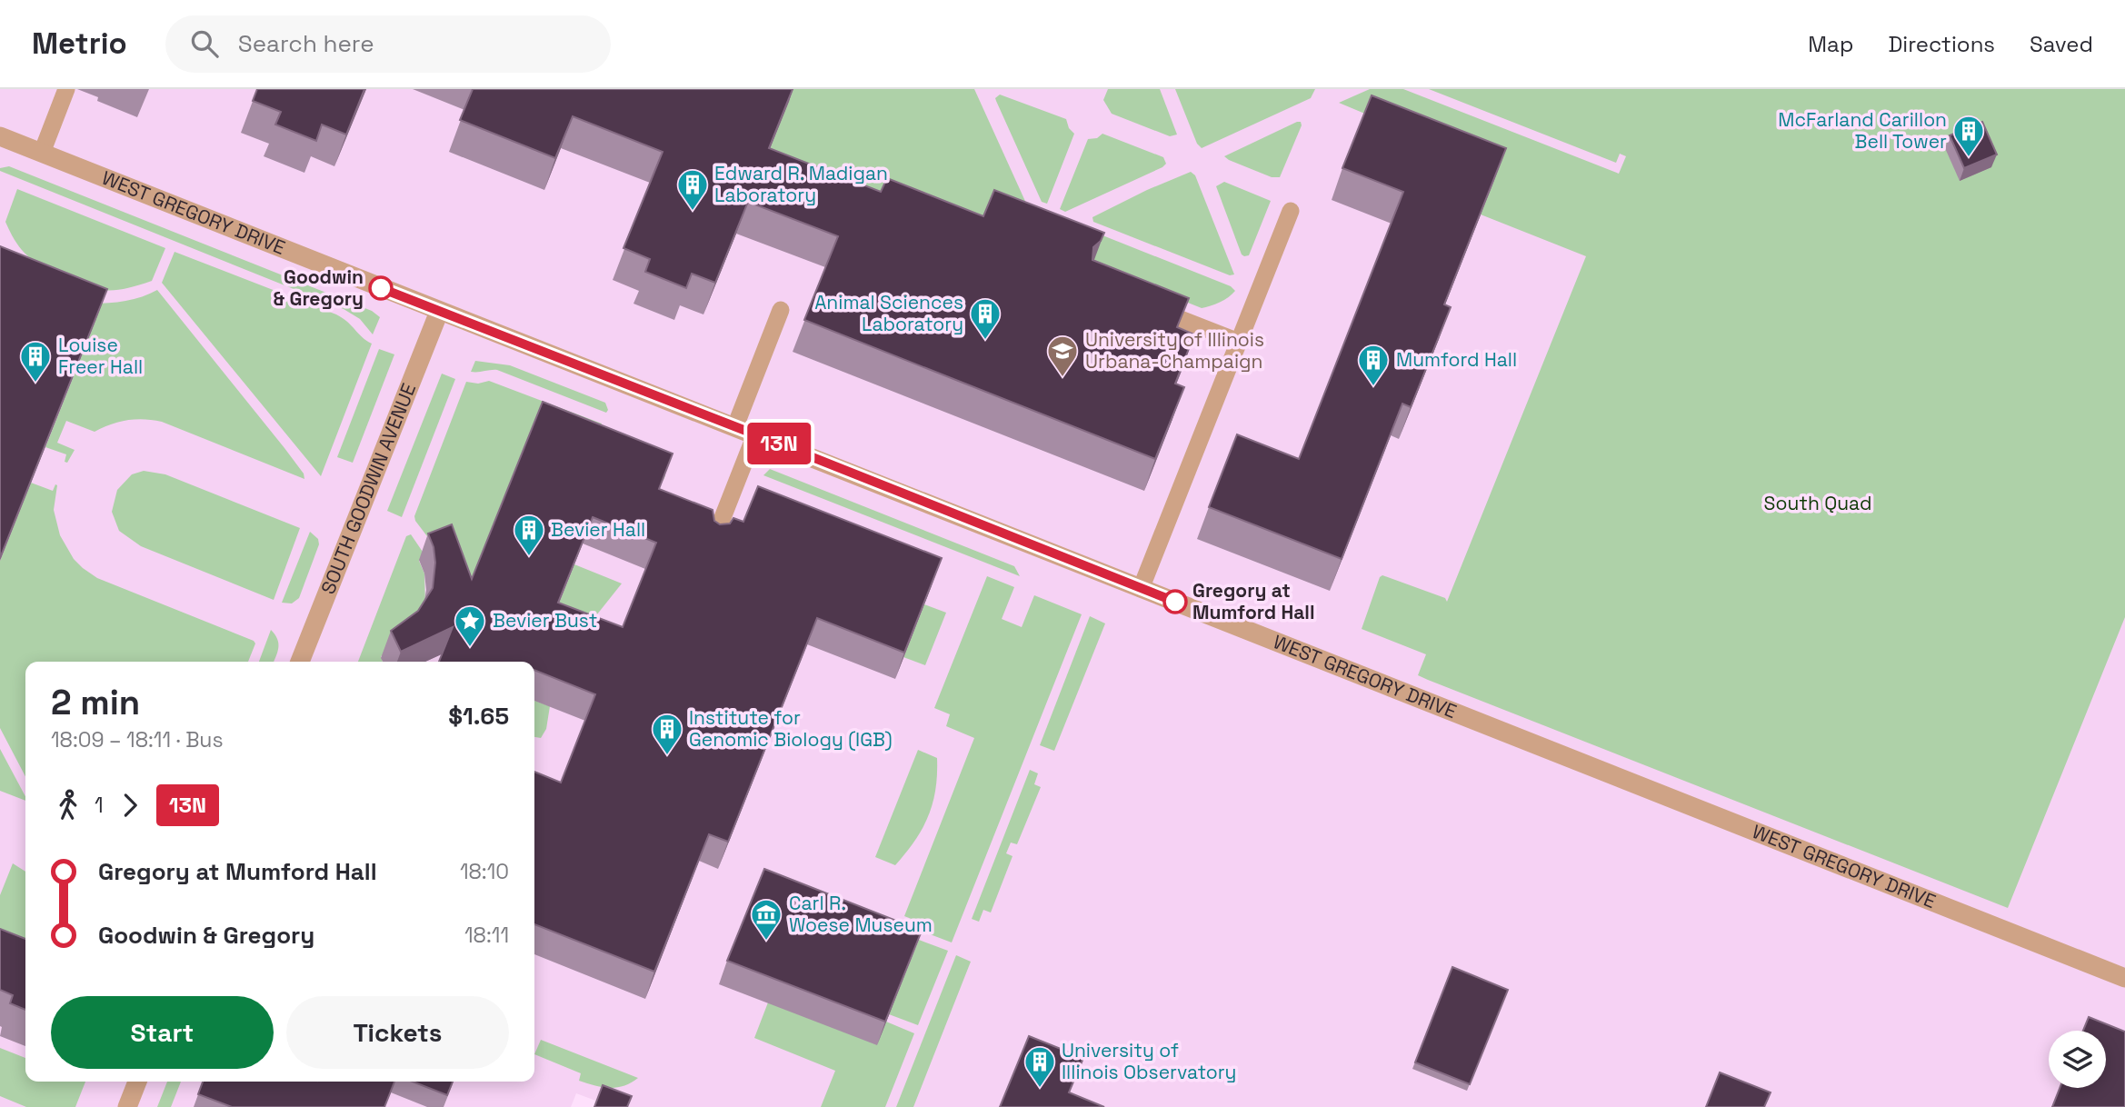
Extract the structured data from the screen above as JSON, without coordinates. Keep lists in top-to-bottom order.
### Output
{
  "streets": {
    "street": ["WEST GREGORY DRIVE", "SOUTH GOODWIN AVENUE"]
  },
  "crossings": [
    ["WEST GREGORY DRIVE", "SOUTH GOODWIN AVENUE"]
  ],
  "parks": ["South Quad"],
  "places": {
    "building": [
      "McFarland Carillon Bell Tower",
      "Edward R. Madigan Laboratory",
      "Animal Sciences Laboratory",
      "Louise Freer Hall",
      "Mumford Hall",
      "Bevier Hall",
      "Institute for Genomic Biology (IGB)",
      "University of Illinois Observatory"
    ],
    "other": ["Goodwin & Gregory", "Gregory at Mumford Hall"],
    "school or university": ["University of Illinois Urbana-Champaign"],
    "place": ["Bevier Bust"],
    "museum": ["Carl R. Woese Museum"]
  },
  "lines": ["bus line 13N"],
  "page": {
    "header": "Metrio",
    "search": "Search here",
    "nav": ["Map", "Directions", "Saved"],
    "on_map": "13N",
    "heading": ["2 min", "18:09 – 18:11 · Bus", "$1.65"],
    "legs": ["1", "13N"],
    "list": [
      {
        "name": "Gregory at Mumford Hall",
        "value": "18:10"
      },
      {
        "name": "Goodwin & Gregory",
        "value": "18:11"
      }
    ],
    "buttons": ["Start", "Tickets"]
  }
}
